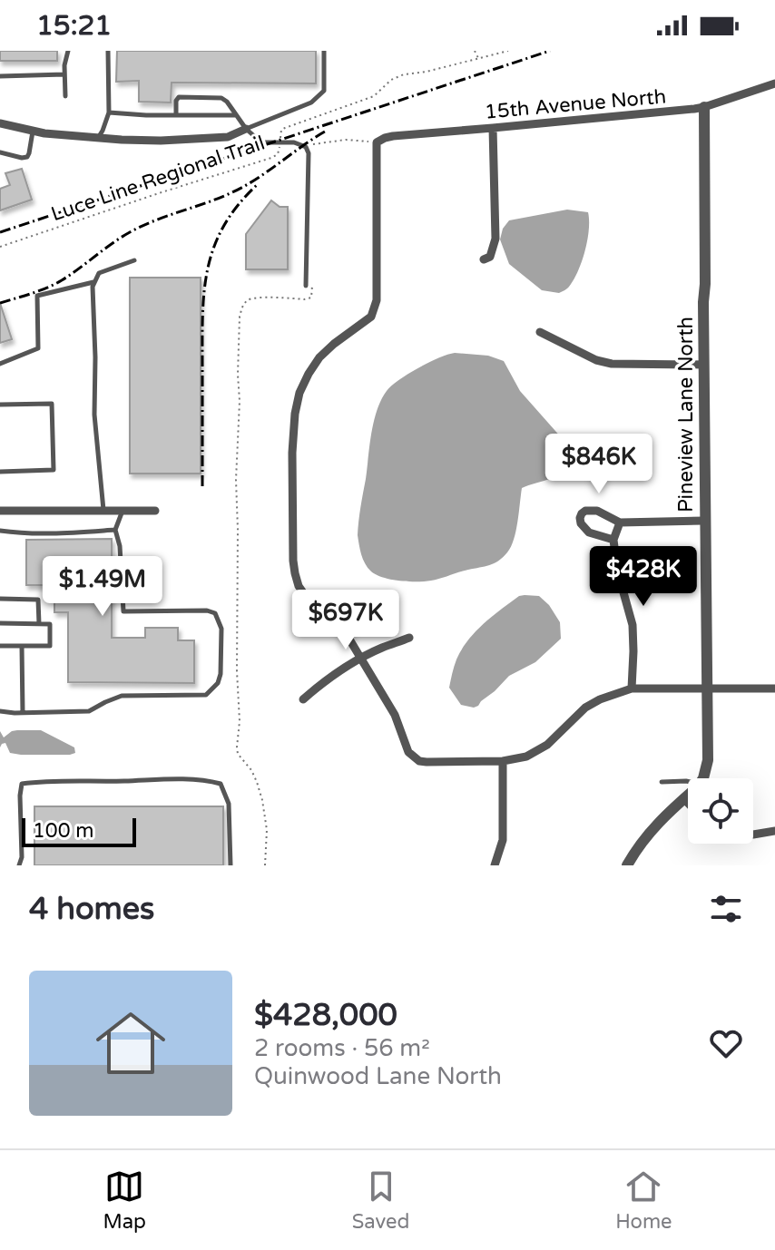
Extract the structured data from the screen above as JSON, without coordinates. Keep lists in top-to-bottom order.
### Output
{
  "streets": {
    "street": ["15th Avenue North", "Pineview Lane North"],
    "path": ["Luce Line Regional Trail"]
  },
  "crossings": [
    ["15th Avenue North", "Pineview Lane North"]
  ],
  "scale_bar": "100 m",
  "page": {
    "status": "15:21",
    "price": [
      "$846K",
      "$428K",
      "$1.49M",
      "$697K"
    ],
    "scale": "100 m",
    "heading": "4 homes",
    "list": [
      {
        "name": "$428,000",
        "note": "2 rooms · 56 m² · Quinwood Lane North"
      }
    ],
    "tabs": ["Map", "Saved", "Home"]
  }
}
